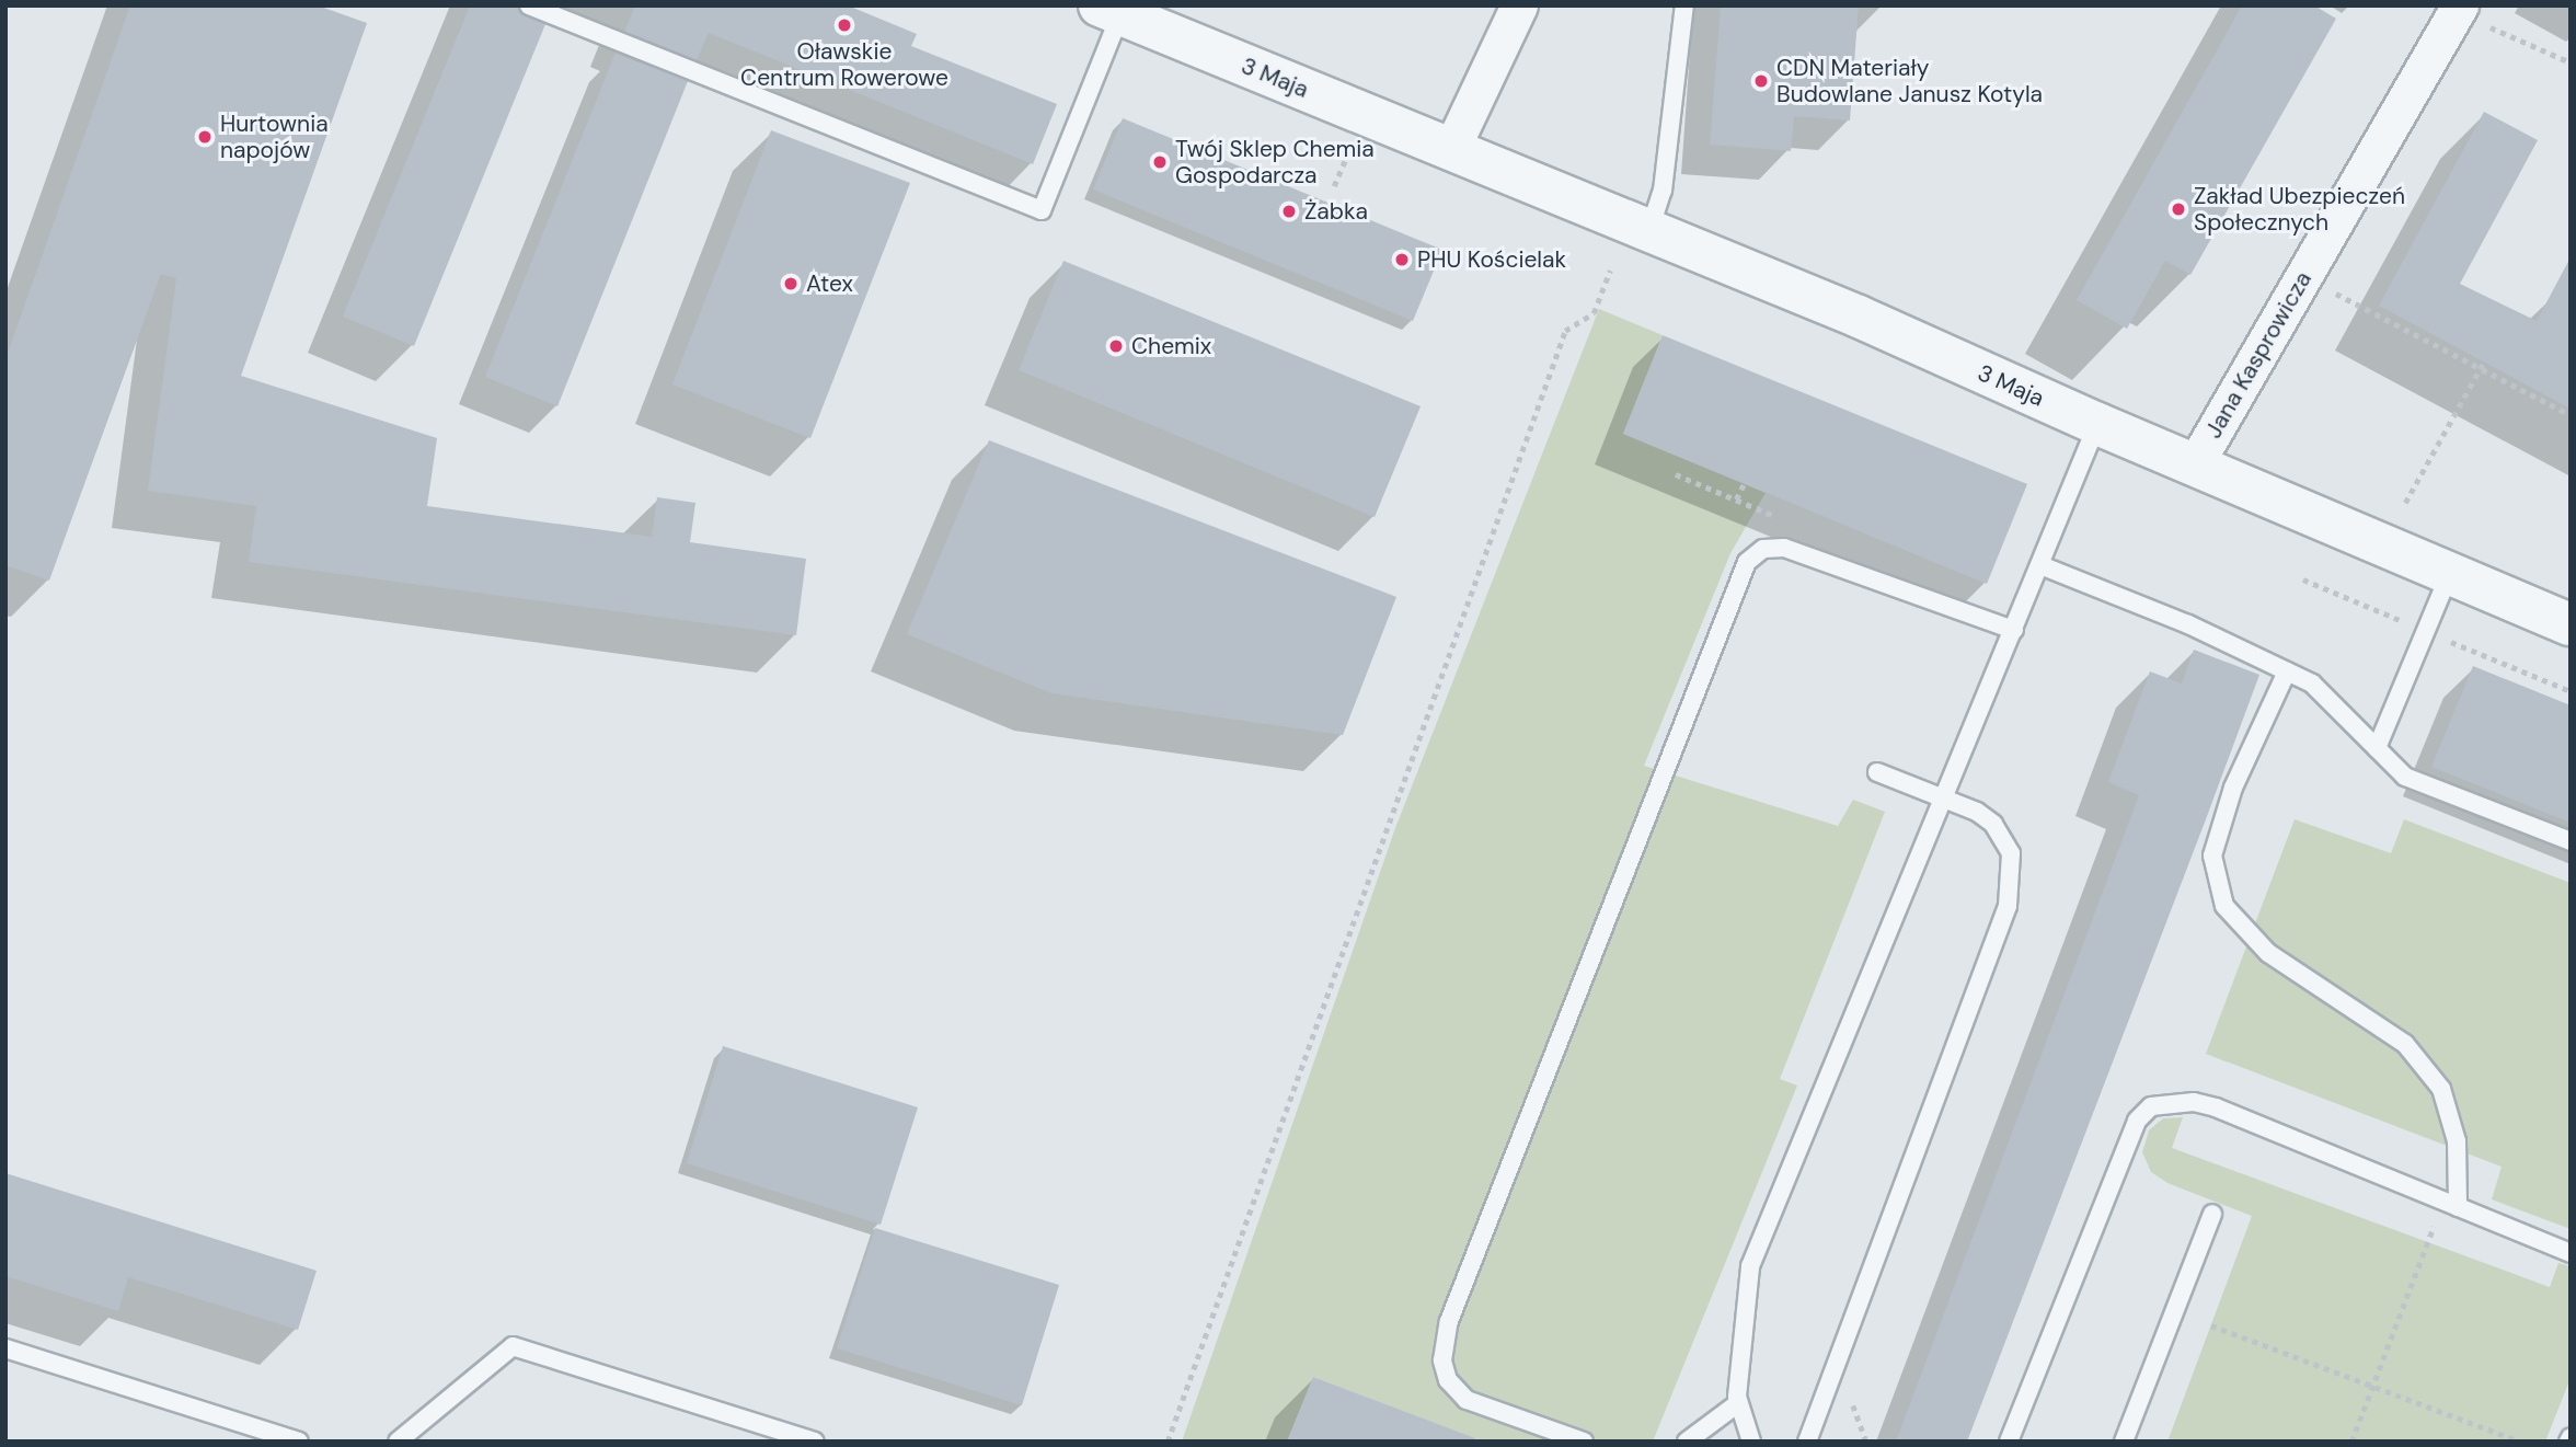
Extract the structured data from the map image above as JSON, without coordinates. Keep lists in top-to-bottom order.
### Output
{
  "streets": {
    "street": ["3 Maja", "Jana Kasprowicza"]
  },
  "crossings": [
    ["3 Maja", "Jana Kasprowicza"]
  ],
  "places": [
    "Oławskie Centrum Rowerowe",
    "CDN Materiały Budowlane Janusz Kotyla",
    "Hurtownia napojów",
    "Twój Sklep Chemia Gospodarcza",
    "Zakład Ubezpieczeń Społecznych",
    "Żabka",
    "PHU Kościelak",
    "Atex",
    "Chemix"
  ]
}
